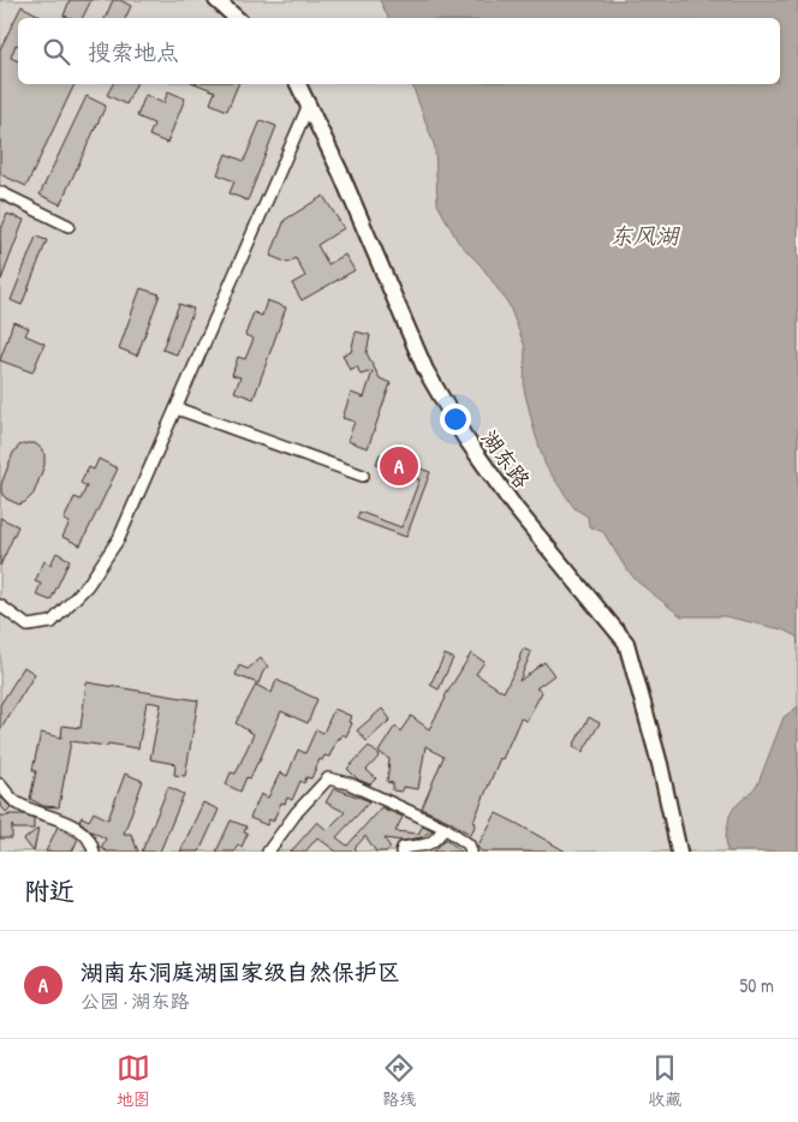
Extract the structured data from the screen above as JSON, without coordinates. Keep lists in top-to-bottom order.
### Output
{
  "streets": {
    "street": ["湖东路"]
  },
  "water": ["东风湖"],
  "page": {
    "search": "搜索地点",
    "pins": "A",
    "heading": "附近",
    "list": [
      {
        "mark": "A",
        "name": "湖南东洞庭湖国家级自然保护区",
        "note": "公园 · 湖东路",
        "value": "50 m"
      }
    ],
    "nav": ["地图", "路线", "收藏"]
  }
}
